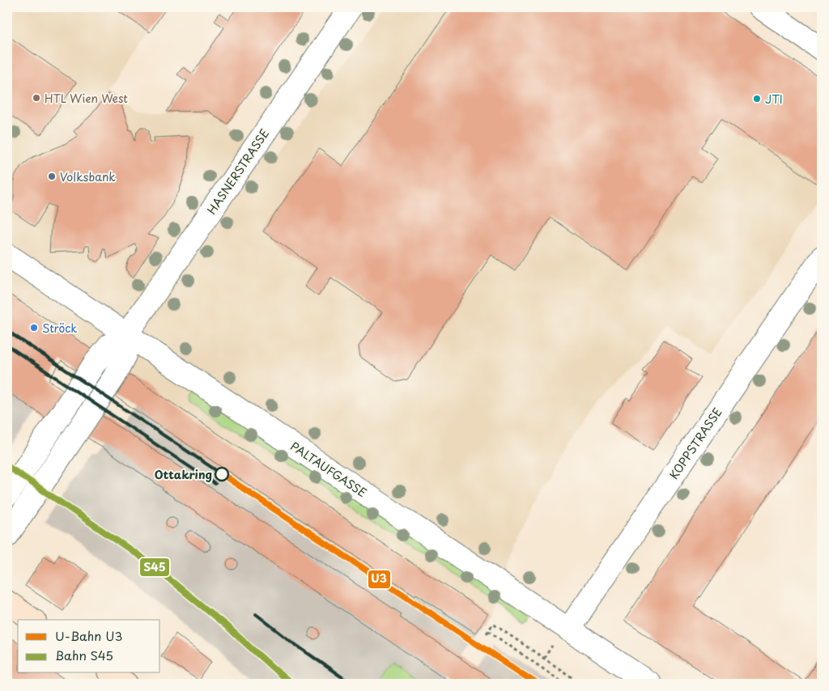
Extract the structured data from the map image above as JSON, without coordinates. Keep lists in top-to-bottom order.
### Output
{
  "streets": {
    "street": ["HASNERSTRASSE", "KOPPSTRASSE", "PALTAUFGASSE"]
  },
  "crossings": [
    ["HASNERSTRASSE", "PALTAUFGASSE"],
    ["KOPPSTRASSE", "PALTAUFGASSE"]
  ],
  "places": [
    "HTL Wien West",
    "JTI",
    "Volksbank",
    "Ströck",
    "Ottakring"
  ],
  "lines": ["rail line S45", "metro line U3"],
  "legend": ["U-Bahn U3", "Bahn S45"]
}
